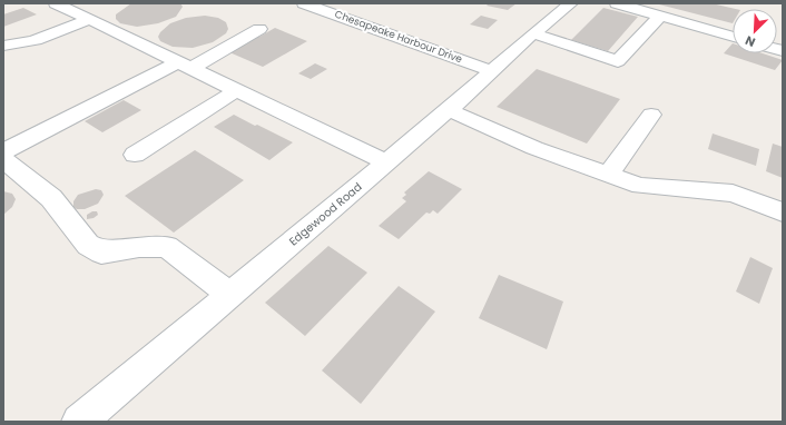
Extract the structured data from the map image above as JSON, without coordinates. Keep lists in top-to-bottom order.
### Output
{
  "streets": {
    "street": ["Chesapeake Harbour Drive", "Edgewood Road"]
  },
  "crossings": [
    ["Chesapeake Harbour Drive", "Edgewood Road"]
  ],
  "north": "bottom left"
}
